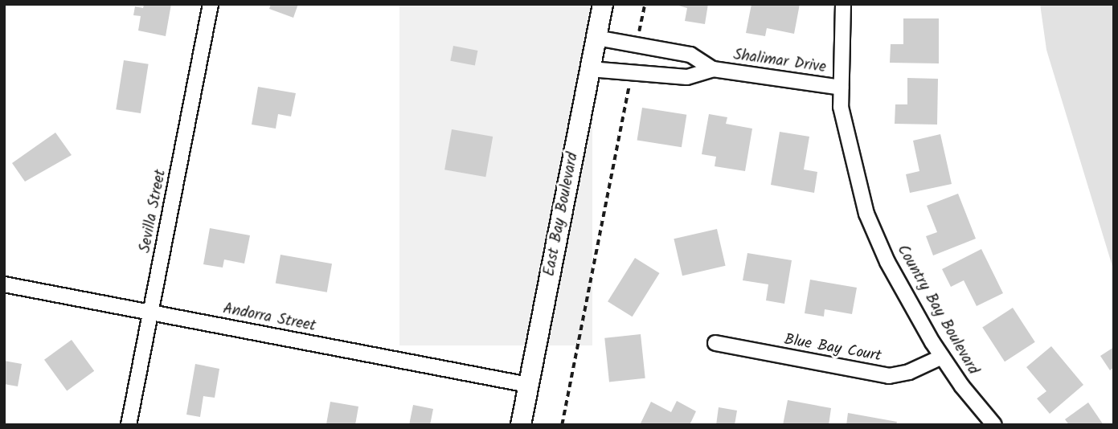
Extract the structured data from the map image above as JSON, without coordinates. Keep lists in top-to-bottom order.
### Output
{
  "streets": {
    "main road": ["East Bay Boulevard"],
    "street": [
      "Shalimar Drive",
      "Sevilla Street",
      "Country Bay Boulevard",
      "Andorra Street",
      "Blue Bay Court"
    ]
  },
  "crossings": [
    ["Shalimar Drive", "East Bay Boulevard"],
    ["Shalimar Drive", "Country Bay Boulevard"],
    ["Sevilla Street", "Andorra Street"],
    ["East Bay Boulevard", "Andorra Street"],
    ["Country Bay Boulevard", "Blue Bay Court"]
  ]
}
